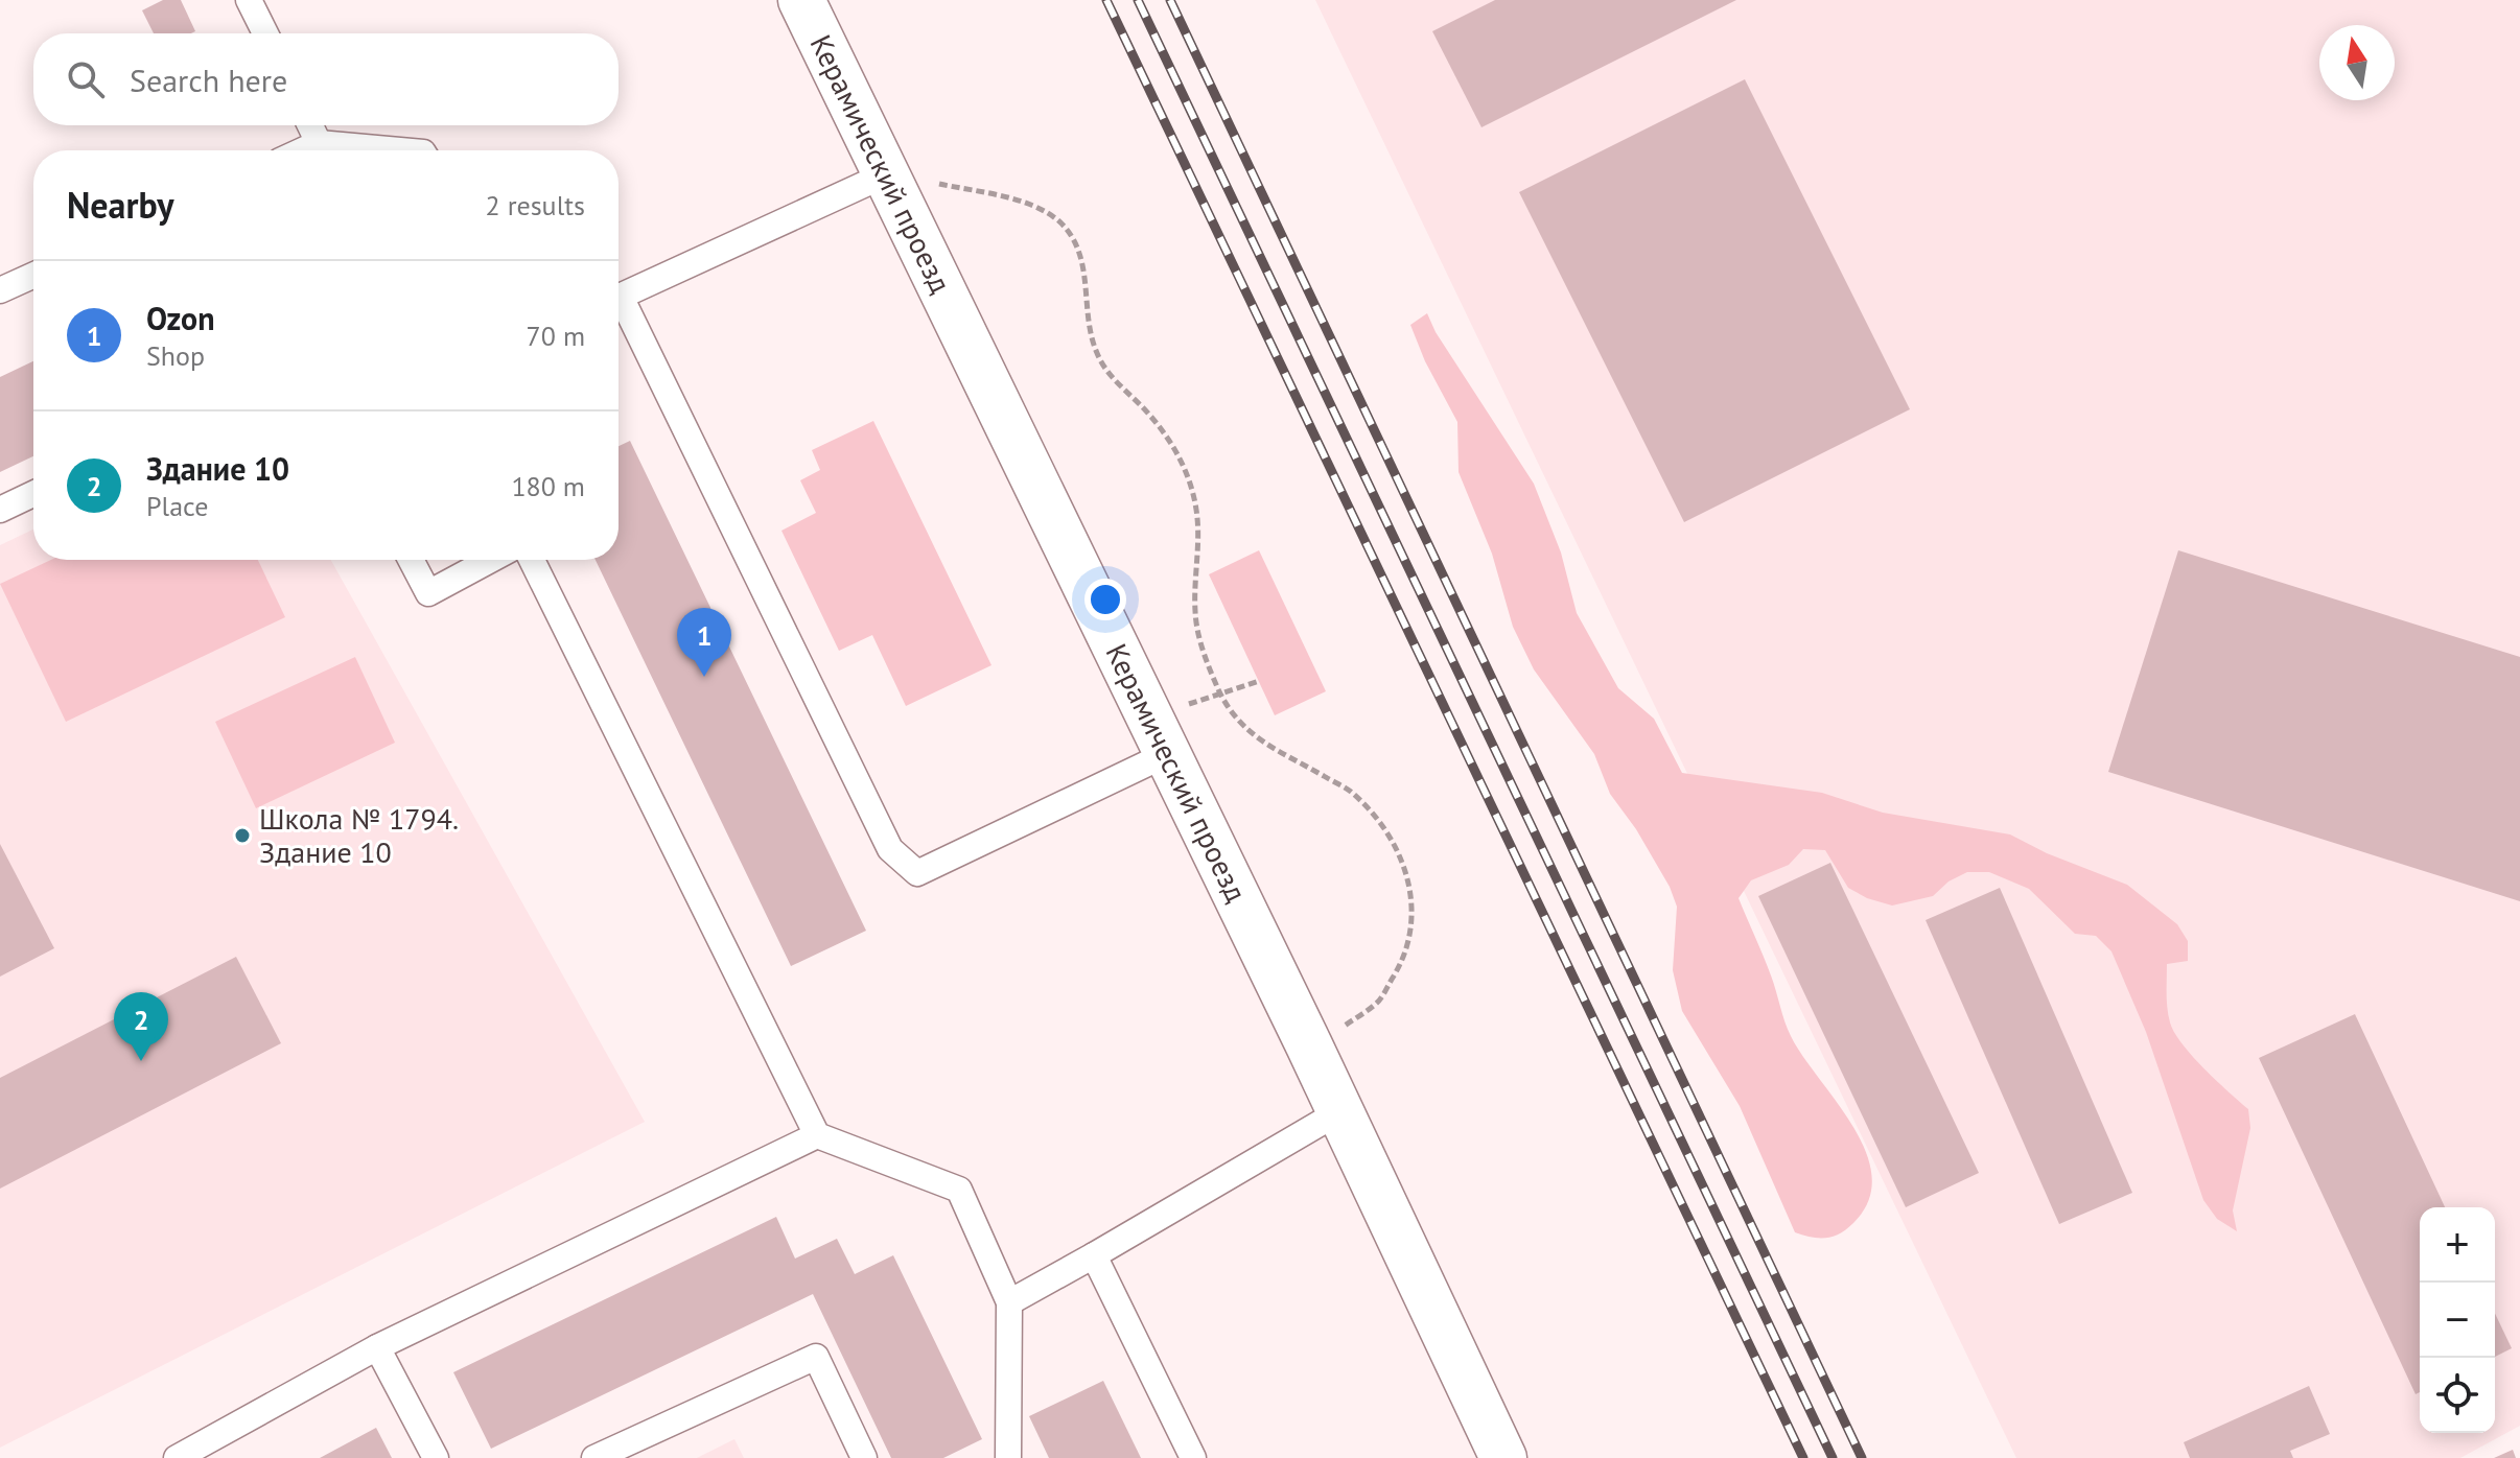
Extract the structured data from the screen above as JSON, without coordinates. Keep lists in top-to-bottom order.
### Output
{
  "streets": {
    "street": ["Керамический проезд"]
  },
  "places": ["Школа № 1794. Здание 10"],
  "north": "top",
  "page": {
    "search": "Search here",
    "heading": ["Nearby", "2 results"],
    "list": [
      {
        "mark": "1",
        "name": "Ozon",
        "note": "Shop",
        "value": "70 m"
      },
      {
        "mark": "2",
        "name": "Здание 10",
        "note": "Place",
        "value": "180 m"
      }
    ],
    "pins": ["1", "2"],
    "map_buttons": ["+", "−"]
  }
}
